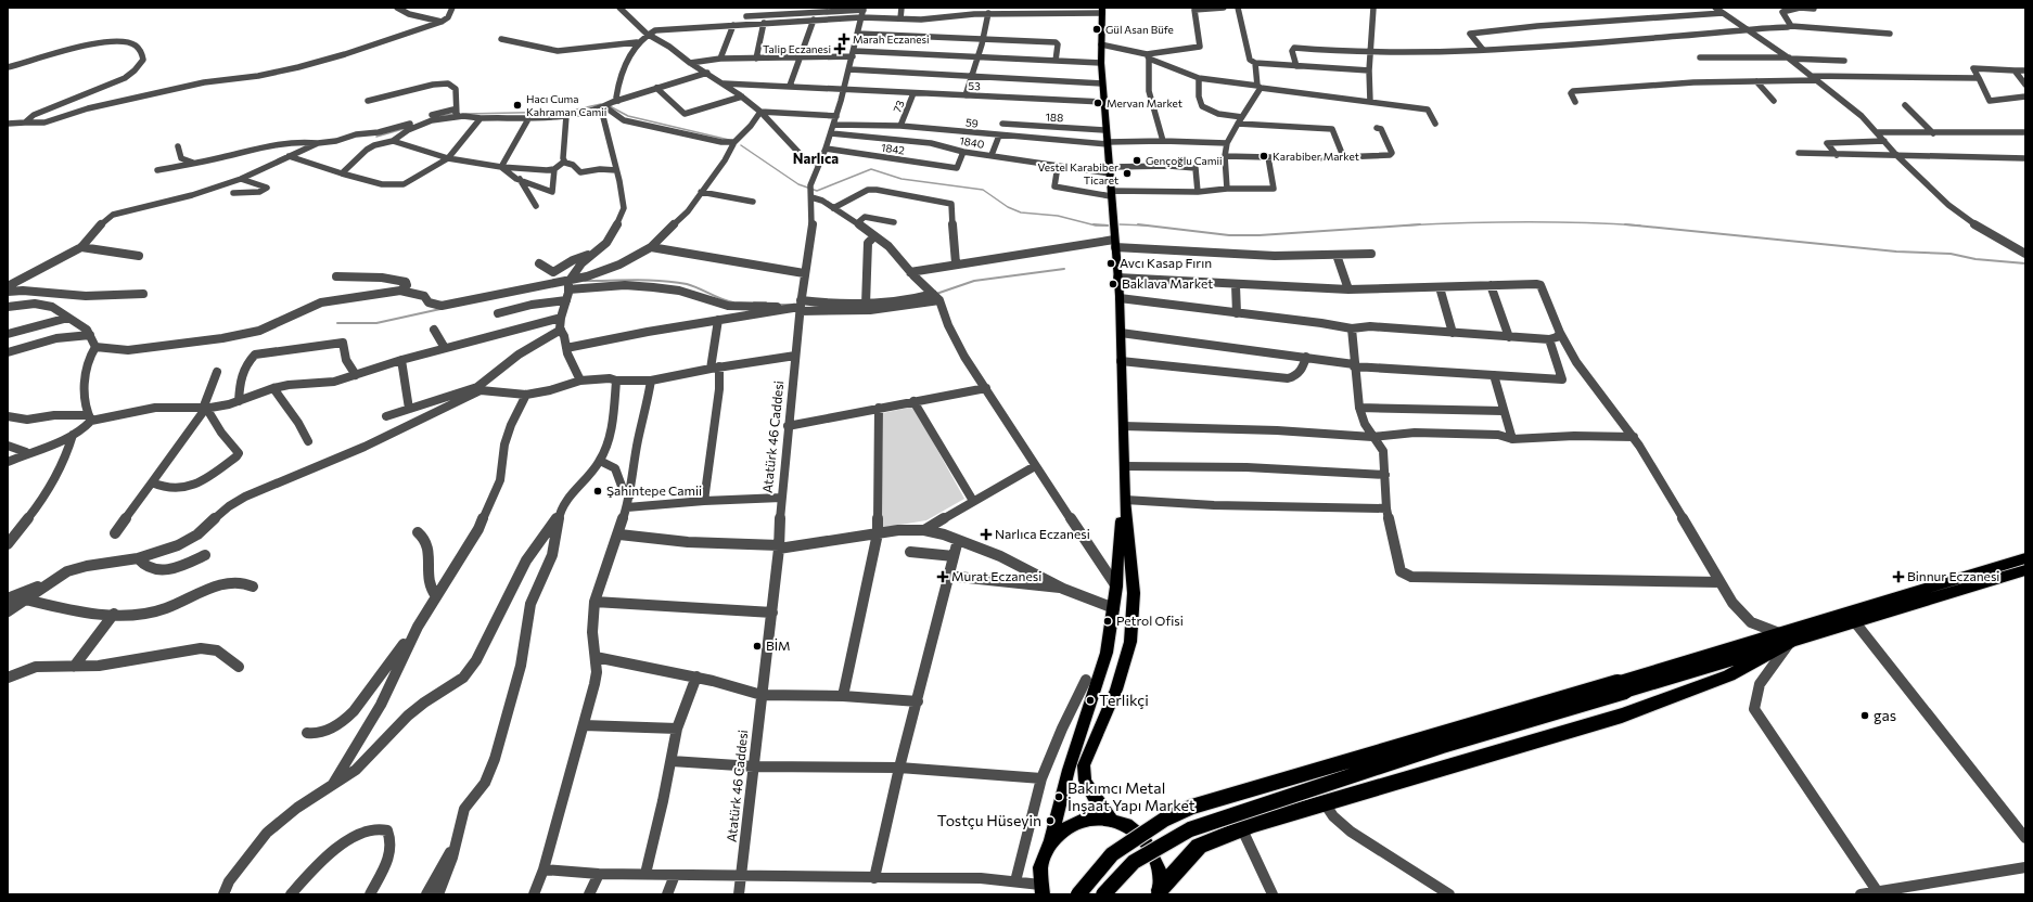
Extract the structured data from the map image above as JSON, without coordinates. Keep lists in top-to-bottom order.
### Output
{
  "streets": {
    "street": [
      "53",
      "73",
      "188",
      "59",
      "1840",
      "1842",
      "Atatürk 46 Caddesi"
    ]
  },
  "crossings": [
    ["53", "73"],
    ["53", "Atatürk 46 Caddesi"],
    ["73", "59"],
    ["59", "Atatürk 46 Caddesi"],
    ["1840", "1842"],
    ["1840", "Atatürk 46 Caddesi"],
    ["1842", "Atatürk 46 Caddesi"]
  ],
  "districts": ["Narlıca"],
  "places": {
    "other": [
      "Gül Asan Büfe",
      "Mervan Market",
      "Hacı Cuma Kahraman Camii",
      "Karabiber Market",
      "Gençoğlu Camii",
      "Vestel Karabiber Ticaret",
      "Avcı Kasap Fırın",
      "Baklava Market",
      "Şahintepe Camii",
      "Petrol Ofisi",
      "BİM",
      "Terlikçi",
      "gas",
      "Bakımcı Metal İnşaat Yapı Market",
      "Tostçu Hüseyin"
    ],
    "health": [
      "Marah Eczanesi",
      "Talip Eczanesi",
      "Narlıca Eczanesi",
      "Murat Eczanesi",
      "Binnur Eczanesi"
    ]
  }
}
